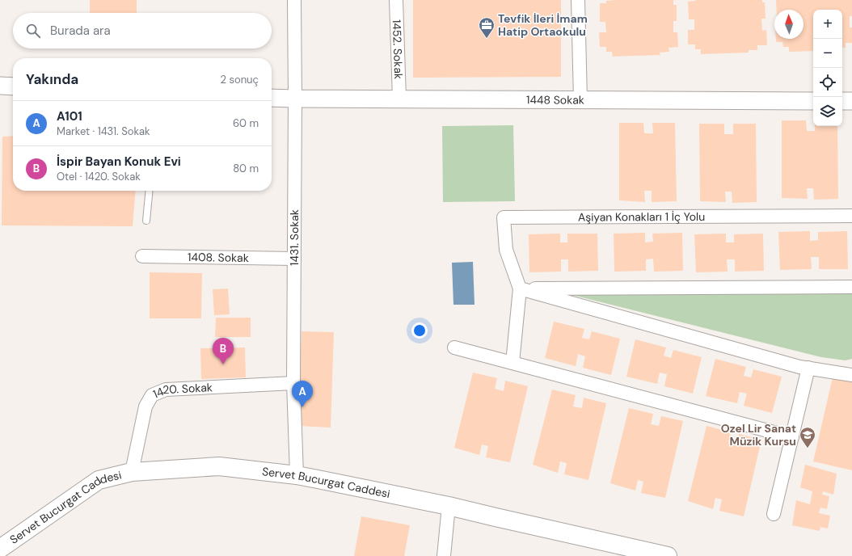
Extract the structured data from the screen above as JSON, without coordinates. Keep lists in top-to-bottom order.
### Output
{
  "streets": {
    "main road": ["Servet Bucurgat Caddesi"],
    "street": [
      "1452. Sokak",
      "1448 Sokak",
      "Aşiyan Konakları 1 İç Yolu",
      "1431. Sokak",
      "1408. Sokak",
      "1420. Sokak"
    ]
  },
  "crossings": [
    ["1452. Sokak", "1448 Sokak"],
    ["1448 Sokak", "1431. Sokak"],
    ["1431. Sokak", "1408. Sokak"],
    ["1431. Sokak", "1420. Sokak"],
    ["1431. Sokak", "Servet Bucurgat Caddesi"],
    ["1420. Sokak", "Servet Bucurgat Caddesi"]
  ],
  "places": {
    "office": ["Tevfik İleri İmam Hatip Ortaokulu"],
    "school or university": ["Ozel Lir Sanat Müzik Kursu"]
  },
  "north": "top",
  "page": {
    "map_buttons": ["+", "−"],
    "search": "Burada ara",
    "heading": ["Yakında", "2 sonuç"],
    "list": [
      {
        "mark": "A",
        "name": "A101",
        "note": "Market · 1431. Sokak",
        "value": "60 m"
      },
      {
        "mark": "B",
        "name": "İspir Bayan Konuk Evi",
        "note": "Otel · 1420. Sokak",
        "value": "80 m"
      }
    ],
    "pins": ["B", "A"]
  }
}
